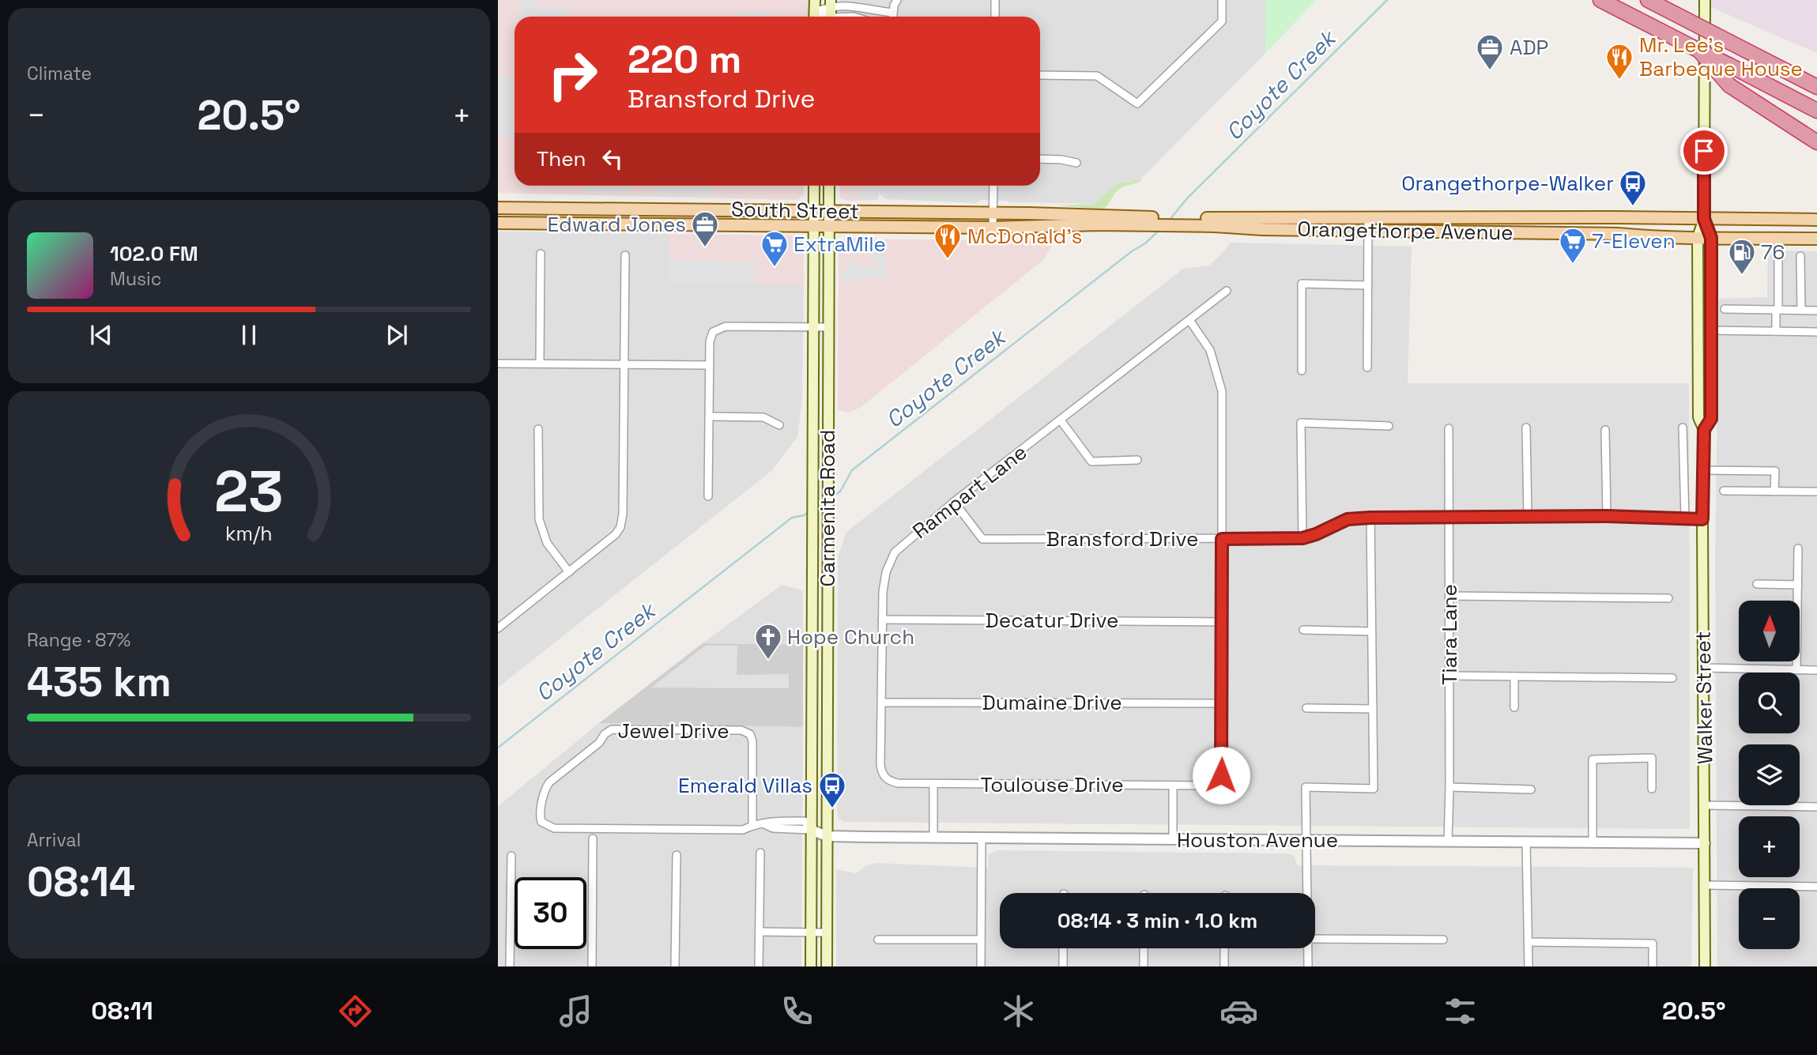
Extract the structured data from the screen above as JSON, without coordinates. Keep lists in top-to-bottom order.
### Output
{
  "streets": {
    "main road": [
      "South Street",
      "Orangethorpe Avenue",
      "Carmenita Road",
      "Walker Street"
    ],
    "street": [
      "Rampart Lane",
      "Bransford Drive",
      "Decatur Drive",
      "Tiara Lane",
      "Dumaine Drive",
      "Jewel Drive",
      "Toulouse Drive",
      "Houston Avenue"
    ]
  },
  "crossings": [
    ["South Street", "Orangethorpe Avenue"],
    ["South Street", "Carmenita Road"],
    ["Orangethorpe Avenue", "Walker Street"],
    ["Rampart Lane", "Bransford Drive"],
    ["Rampart Lane", "Decatur Drive"],
    ["Rampart Lane", "Dumaine Drive"],
    ["Rampart Lane", "Toulouse Drive"],
    ["Carmenita Road", "Jewel Drive"],
    ["Carmenita Road", "Houston Avenue"],
    ["Bransford Drive", "Tiara Lane"],
    ["Bransford Drive", "Walker Street"],
    ["Tiara Lane", "Houston Avenue"],
    ["Walker Street", "Houston Avenue"],
    ["Dumaine Drive", "Toulouse Drive"],
    ["Jewel Drive", "Houston Avenue"]
  ],
  "water": ["Coyote Creek"],
  "places": {
    "office": ["ADP", "Edward Jones"],
    "restaurant": ["Mr. Lee's Barbeque House", "McDonald's"],
    "bus stop": ["Orangethorpe-Walker", "Emerald Villas"],
    "supermarket": ["7-Eleven", "ExtraMile"],
    "fuel station": ["76"],
    "church": ["Hope Church"]
  },
  "north": "top",
  "page": {
    "tile": [
      "Climate",
      ["Range · 87%", "435 km"],
      ["Arrival", "08:14"]
    ],
    "turn": ["220 m", "Bransford Drive"],
    "heat": ["−", "20.5°", "+"],
    "then": "Then",
    "song": ["102.0 FM", "Music"],
    "map_buttons": ["+", "−"],
    "limit": "30",
    "trip": "08:14 · 3 min · 1.0 km",
    "tabs": ["08:11", "20.5°"],
    "gauge": ["23", "km/h"]
  }
}
